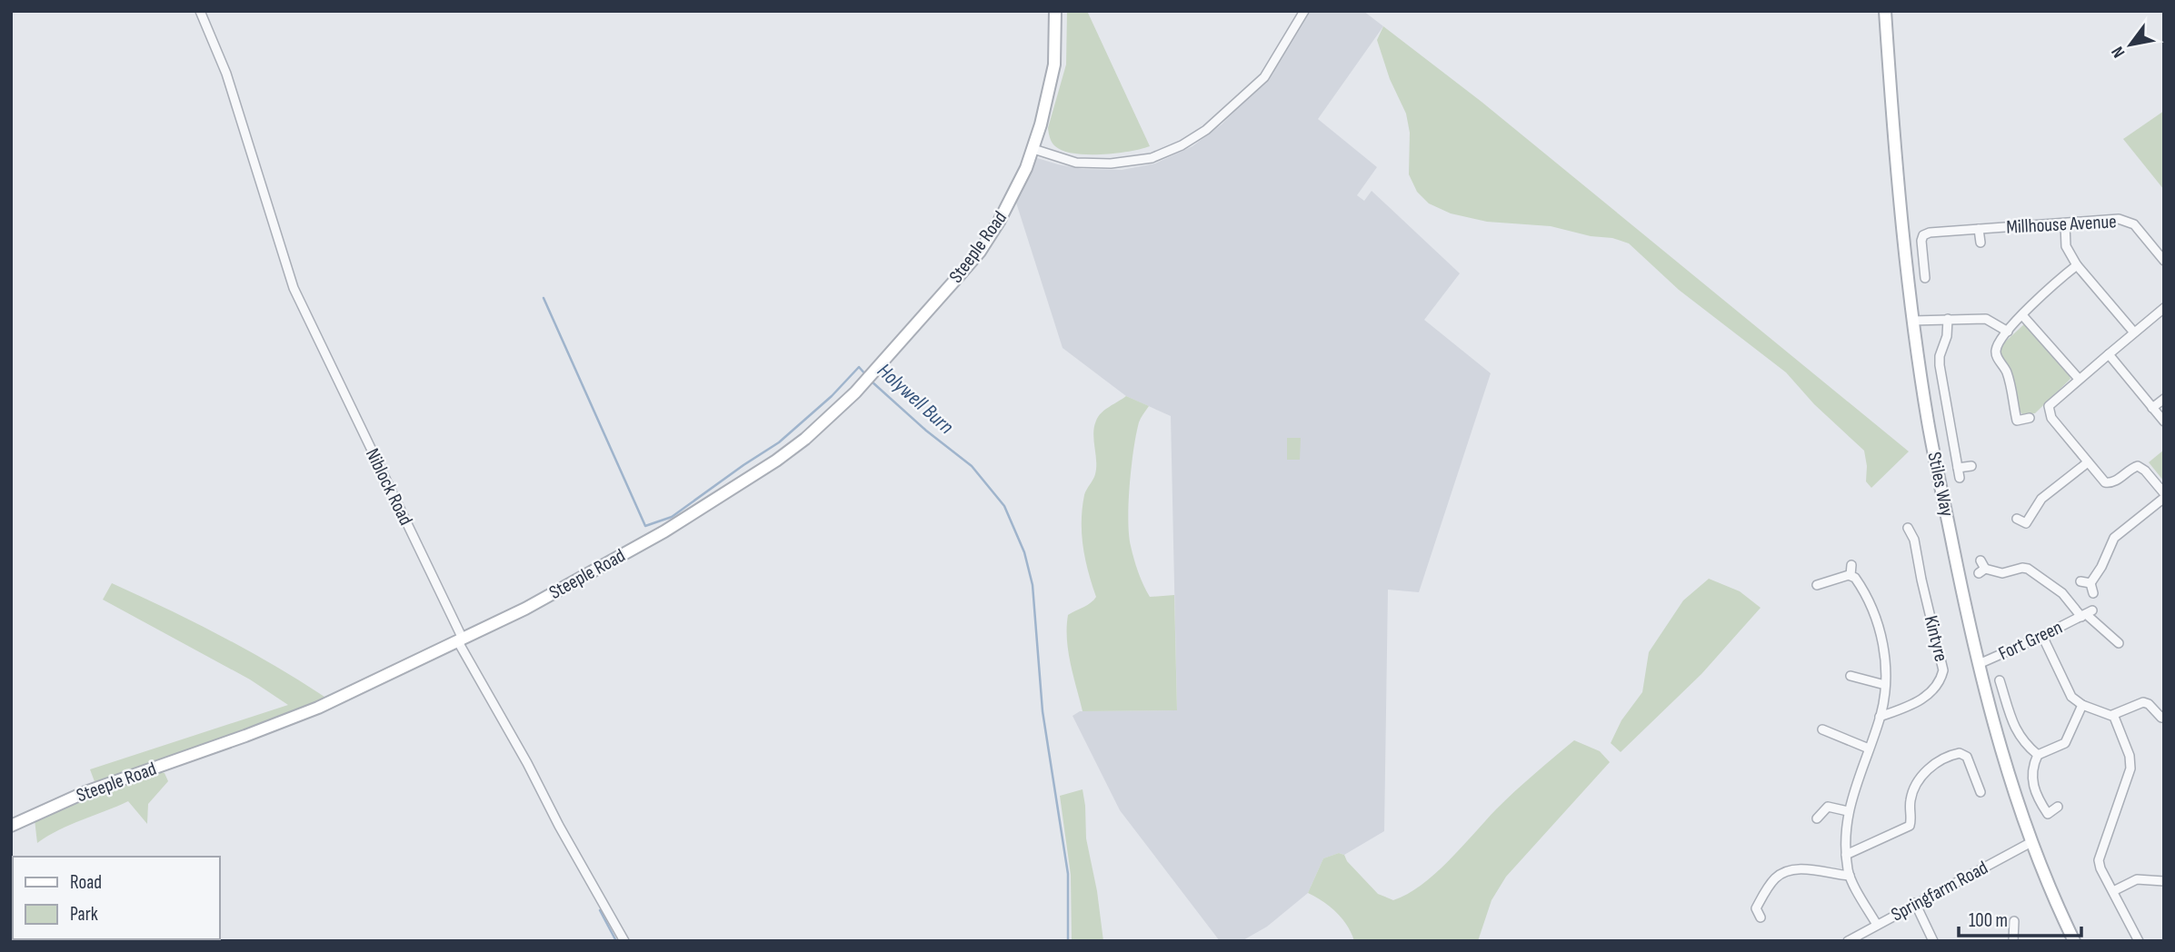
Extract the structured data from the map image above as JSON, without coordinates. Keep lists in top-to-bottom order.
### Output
{
  "streets": {
    "street": [
      "Millhouse Avenue",
      "Steeple Road",
      "Stiles Way",
      "Niblock Road",
      "Kintyre",
      "Fort Green",
      "Springfarm Road"
    ]
  },
  "crossings": [
    ["Steeple Road", "Niblock Road"],
    ["Stiles Way", "Fort Green"],
    ["Stiles Way", "Springfarm Road"]
  ],
  "water": ["Holywell Burn"],
  "legend": ["Road", "Park"],
  "scale_bar": "100 m",
  "north": "bottom left"
}
